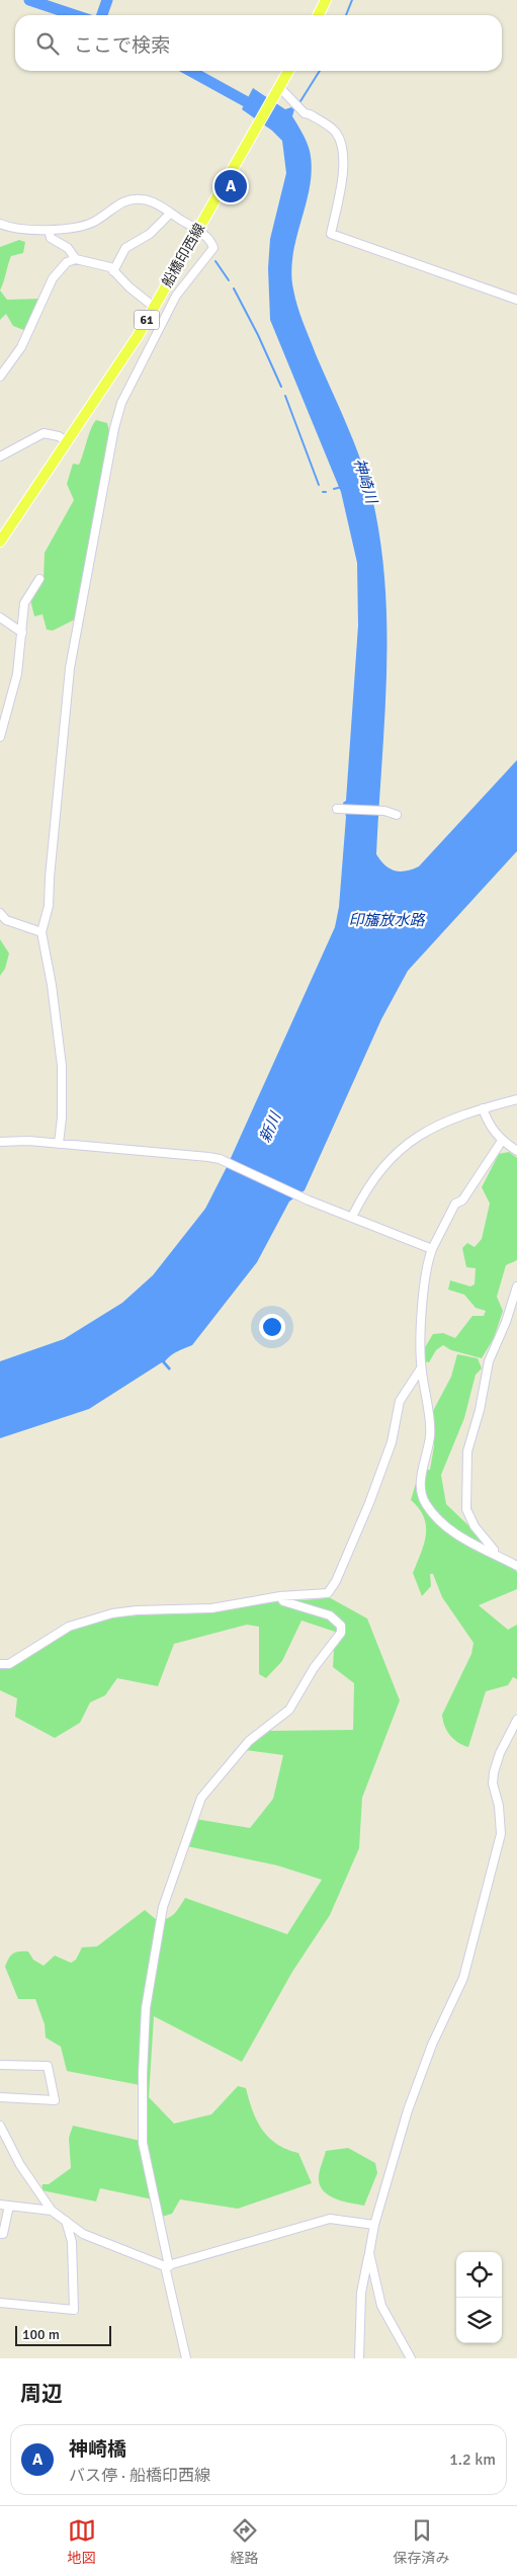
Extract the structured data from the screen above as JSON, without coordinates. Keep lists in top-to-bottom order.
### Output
{
  "streets": {
    "main road": ["船橋印西線", "61"]
  },
  "water": ["神崎川", "印旛放水路", "新川"],
  "scale_bar": "100 m",
  "page": {
    "search": "ここで検索",
    "pins": "A",
    "scale": "100 m",
    "heading": "周辺",
    "list": [
      {
        "mark": "A",
        "name": "神崎橋",
        "note": "バス停 · 船橋印西線",
        "value": "1.2 km"
      }
    ],
    "nav": ["地図", "経路", "保存済み"]
  }
}
